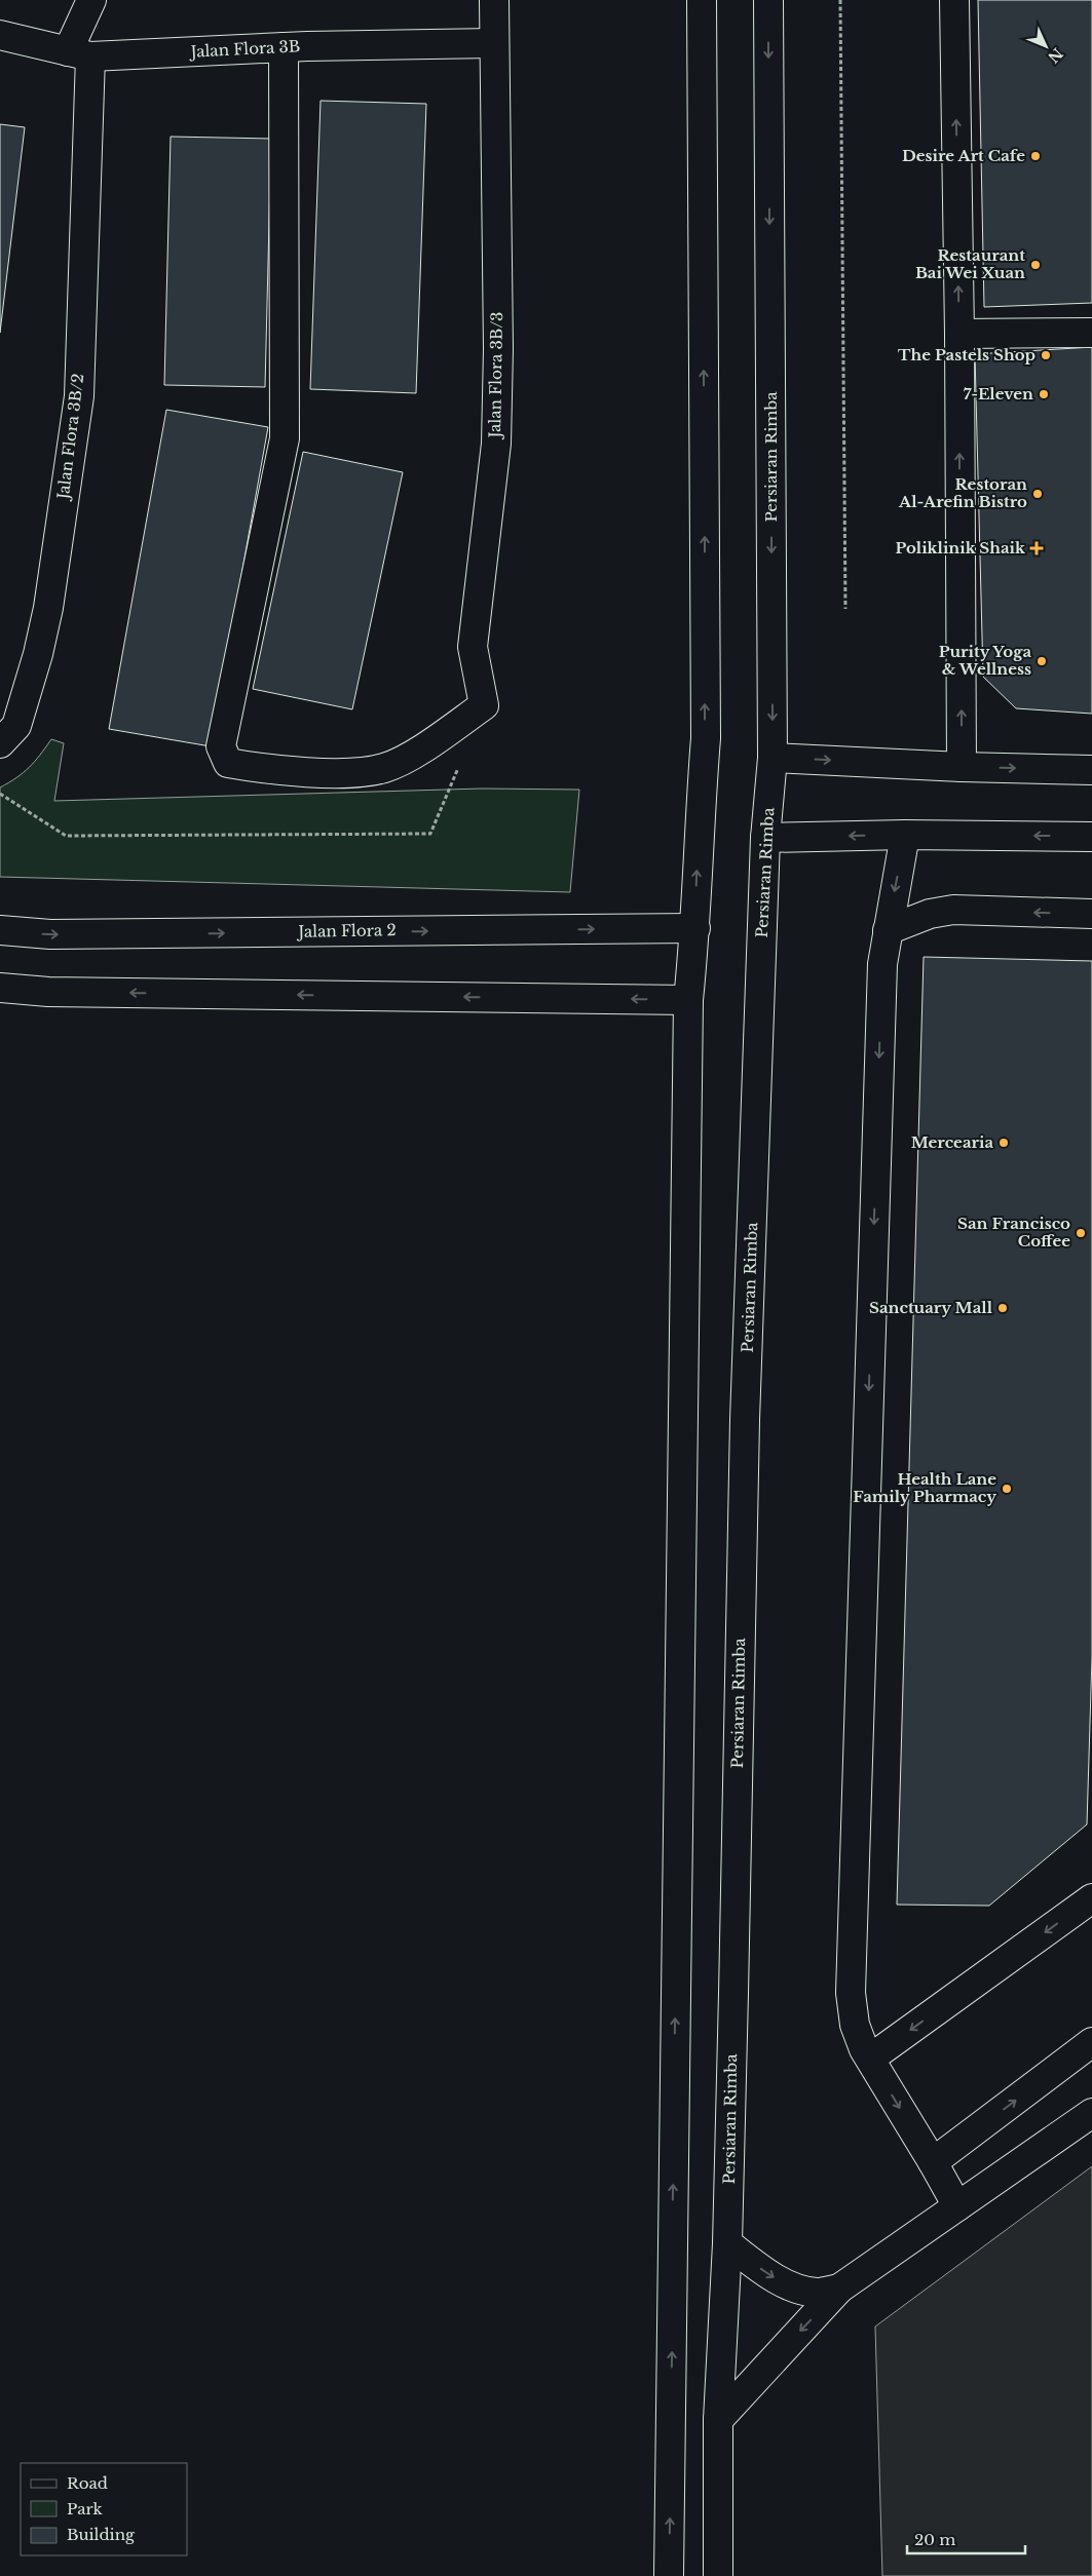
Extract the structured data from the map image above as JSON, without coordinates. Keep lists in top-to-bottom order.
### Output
{
  "streets": {
    "street": [
      "Jalan Flora 3B",
      "Jalan Flora 3B/3",
      "Jalan Flora 3B/2",
      "Persiaran Rimba",
      "Jalan Flora 2"
    ]
  },
  "crossings": [
    ["Jalan Flora 3B", "Jalan Flora 3B/3"],
    ["Jalan Flora 3B", "Jalan Flora 3B/2"]
  ],
  "places": {
    "other": [
      "Desire Art Cafe",
      "Restaurant Bai Wei Xuan",
      "The Pastels Shop",
      "7-Eleven",
      "Restoran Al-Arefin Bistro",
      "Purity Yoga & Wellness",
      "Mercearia",
      "San Francisco Coffee",
      "Sanctuary Mall",
      "Health Lane Family Pharmacy"
    ],
    "health": ["Poliklinik Shaik"]
  },
  "legend": ["Road", "Park", "Building"],
  "scale_bar": "20 m",
  "north": "bottom right"
}
